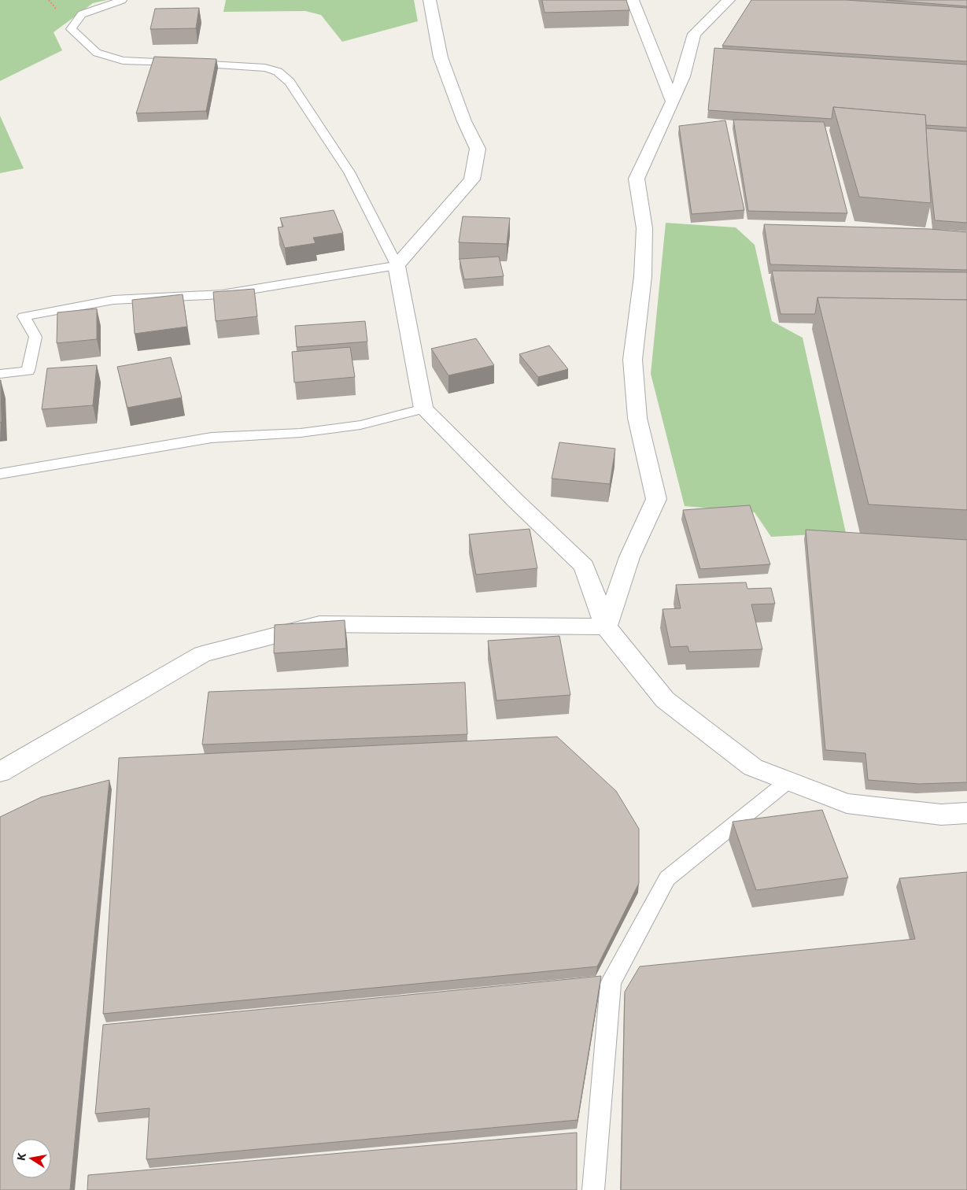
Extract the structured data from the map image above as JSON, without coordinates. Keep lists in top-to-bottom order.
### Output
{
  "north": "left"
}
